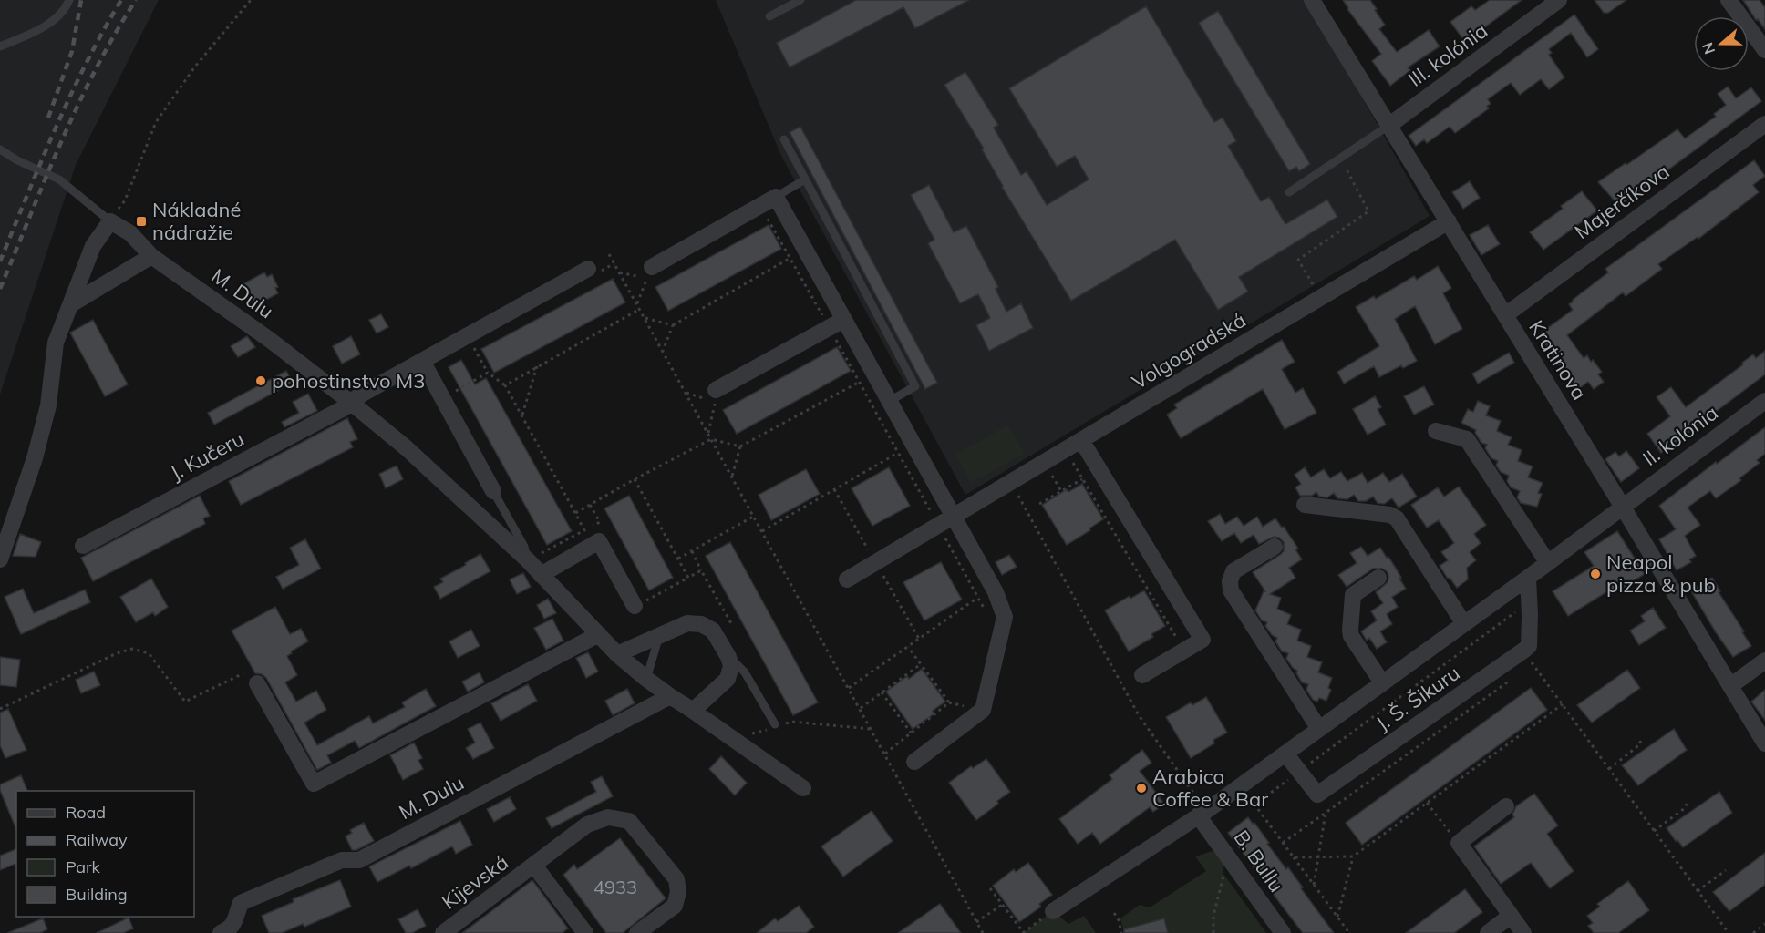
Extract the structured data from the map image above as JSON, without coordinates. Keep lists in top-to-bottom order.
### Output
{
  "streets": {
    "street": [
      "III. kolónia",
      "Majerčíkova",
      "M. Dulu",
      "Volgogradská",
      "Kratinova",
      "II. kolónia",
      "J. Kučeru",
      "J. Š. Šikuru",
      "B. Bullu",
      "Kijevská"
    ]
  },
  "crossings": [
    ["III. kolónia", "Kratinova"],
    ["Majerčíkova", "Kratinova"],
    ["M. Dulu", "J. Kučeru"],
    ["Volgogradská", "Kratinova"],
    ["Kratinova", "II. kolónia"],
    ["Kratinova", "J. Š. Šikuru"],
    ["II. kolónia", "J. Š. Šikuru"],
    ["J. Š. Šikuru", "B. Bullu"]
  ],
  "places": {
    "transit": ["Nákladné nádražie"],
    "other": ["pohostinstvo M3", "Neapol pizza & pub", "Arabica Coffee & Bar"]
  },
  "house_numbers": ["4933"],
  "legend": [
    "Road",
    "Railway",
    "Park",
    "Building"
  ],
  "north": "left"
}
